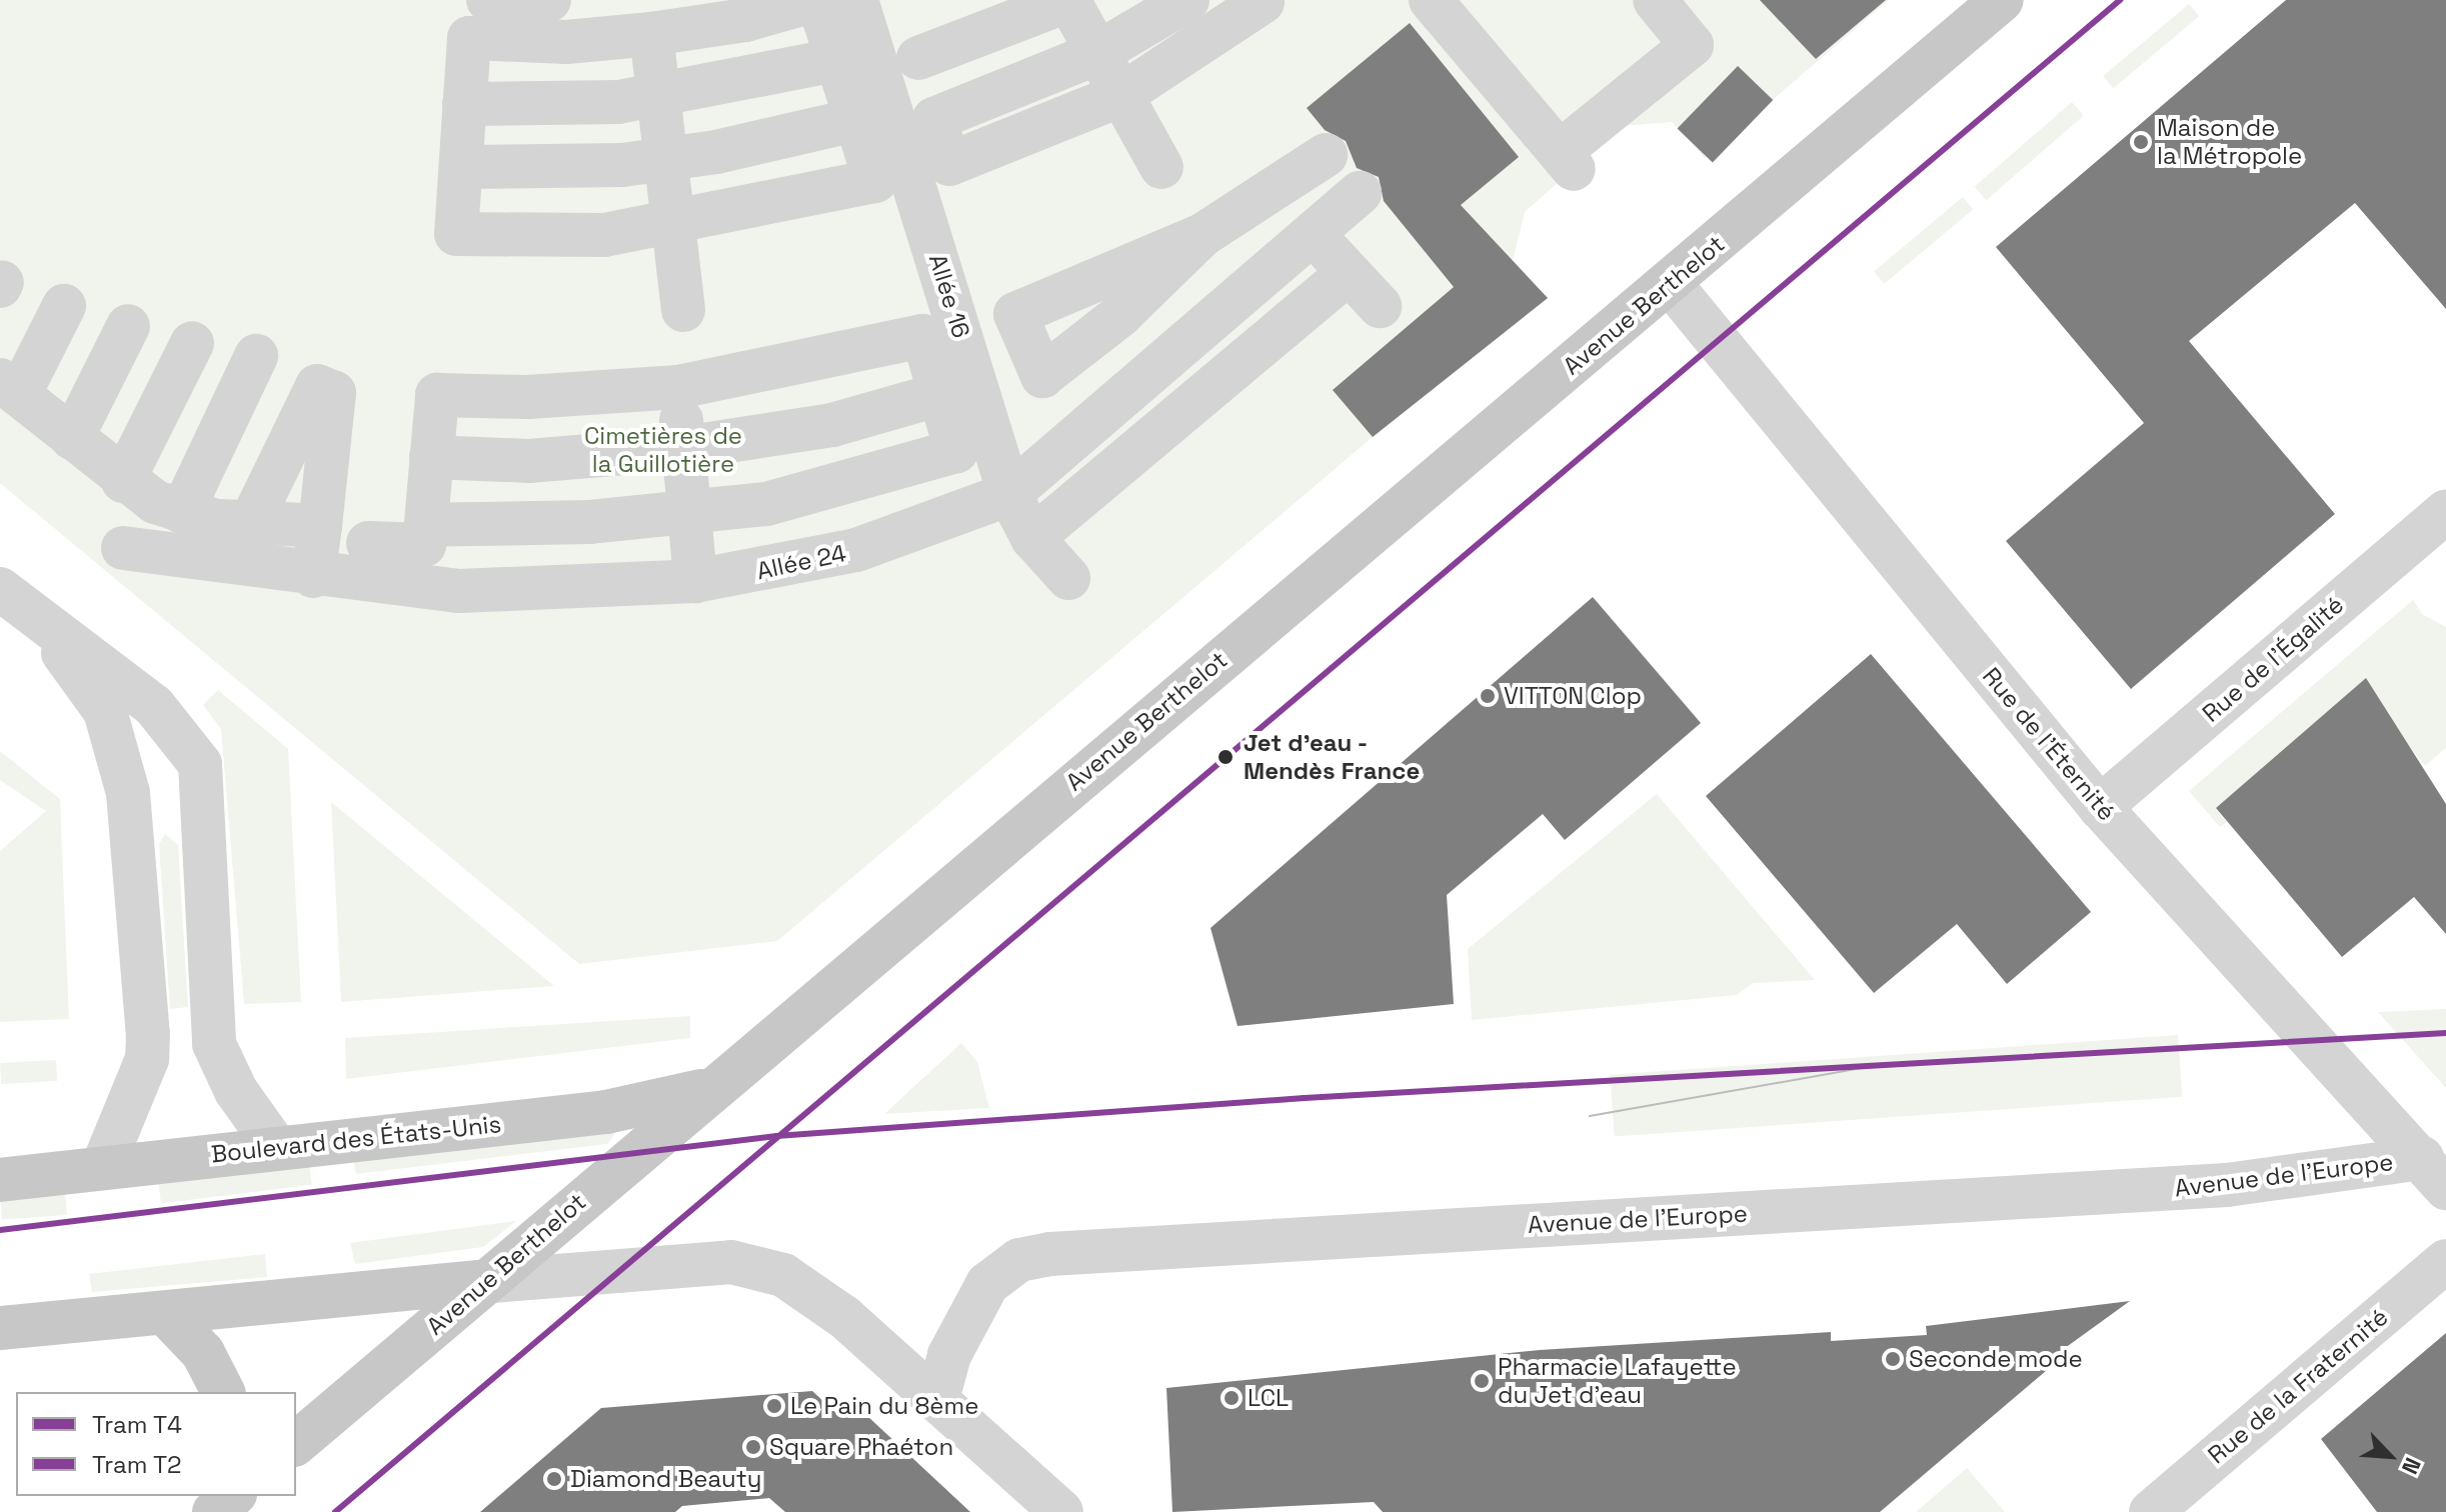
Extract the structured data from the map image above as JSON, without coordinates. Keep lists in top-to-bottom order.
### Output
{
  "streets": {
    "main road": ["Avenue Berthelot", "Boulevard des États-Unis"],
    "street": [
      "Allée 16",
      "Allée 24",
      "Rue de l'Égalité",
      "Rue de l'Éternité",
      "Avenue de l'Europe",
      "Rue de la Fraternité"
    ]
  },
  "crossings": [
    ["Allée 16", "Allée 24"],
    ["Avenue Berthelot", "Rue de l'Éternité"],
    ["Avenue Berthelot", "Boulevard des États-Unis"],
    ["Rue de l'Égalité", "Rue de l'Éternité"],
    ["Rue de l'Éternité", "Avenue de l'Europe"]
  ],
  "parks": ["Cimetières de la Guillotière"],
  "places": [
    "Maison de la Métropole",
    "VITTON Clop",
    "Jet d'eau - Mendès France",
    "Seconde mode",
    "Pharmacie Lafayette du Jet d'eau",
    "LCL",
    "Le Pain du 8ème",
    "Square Phaéton",
    "Diamond Beauty"
  ],
  "lines": ["tram line T2", "tram line T4"],
  "legend": ["Tram T4", "Tram T2"],
  "north": "bottom right"
}
